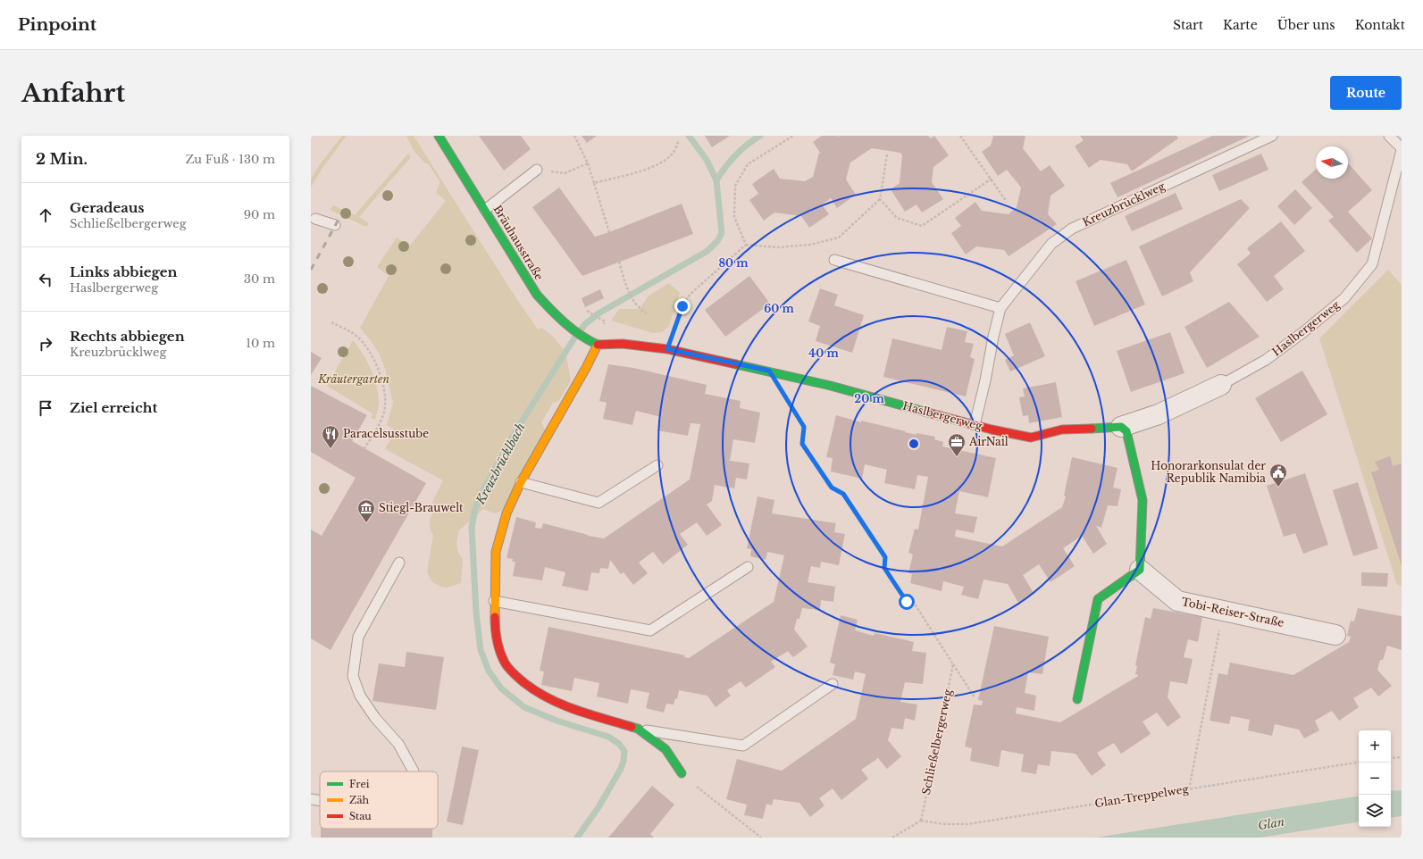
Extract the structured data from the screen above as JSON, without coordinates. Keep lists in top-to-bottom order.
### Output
{
  "streets": {
    "street": ["Bräuhausstraße", "Haslbergerweg", "Tobi-Reiser-Straße"],
    "lane": ["Kreuzbrücklweg"],
    "path": ["Schließelbergerweg", "Glan-Treppelweg"]
  },
  "crossings": [
    ["Kreuzbrücklweg", "Haslbergerweg"],
    ["Bräuhausstraße", "Haslbergerweg"],
    ["Haslbergerweg", "Schließelbergerweg"],
    ["Schließelbergerweg", "Glan-Treppelweg"]
  ],
  "water": ["Kreuzbrücklbach", "Glan"],
  "parks": ["Kräutergarten"],
  "places": {
    "restaurant": ["Paracelsusstube"],
    "office": ["AirNail"],
    "public building": ["Honorarkonsulat der Republik Namibia"],
    "museum": ["Stiegl-Brauwelt"]
  },
  "legend": ["Frei", "Zäh", "Stau"],
  "north": "left",
  "page": {
    "header": "Pinpoint",
    "nav": [
      "Start",
      "Karte",
      "Über uns",
      "Kontakt"
    ],
    "buttons": "Route",
    "title": "Anfahrt",
    "heading": ["2 Min.", "Zu Fuß · 130 m"],
    "list": [
      ["Geradeaus", "Schließelbergerweg", "90 m"],
      ["Links abbiegen", "Haslbergerweg", "30 m"],
      ["Rechts abbiegen", "Kreuzbrücklweg", "10 m"],
      "Ziel erreicht"
    ],
    "map_buttons": ["+", "−"]
  },
  "rings": [
    "80 m",
    "60 m",
    "40 m",
    "20 m"
  ]
}
